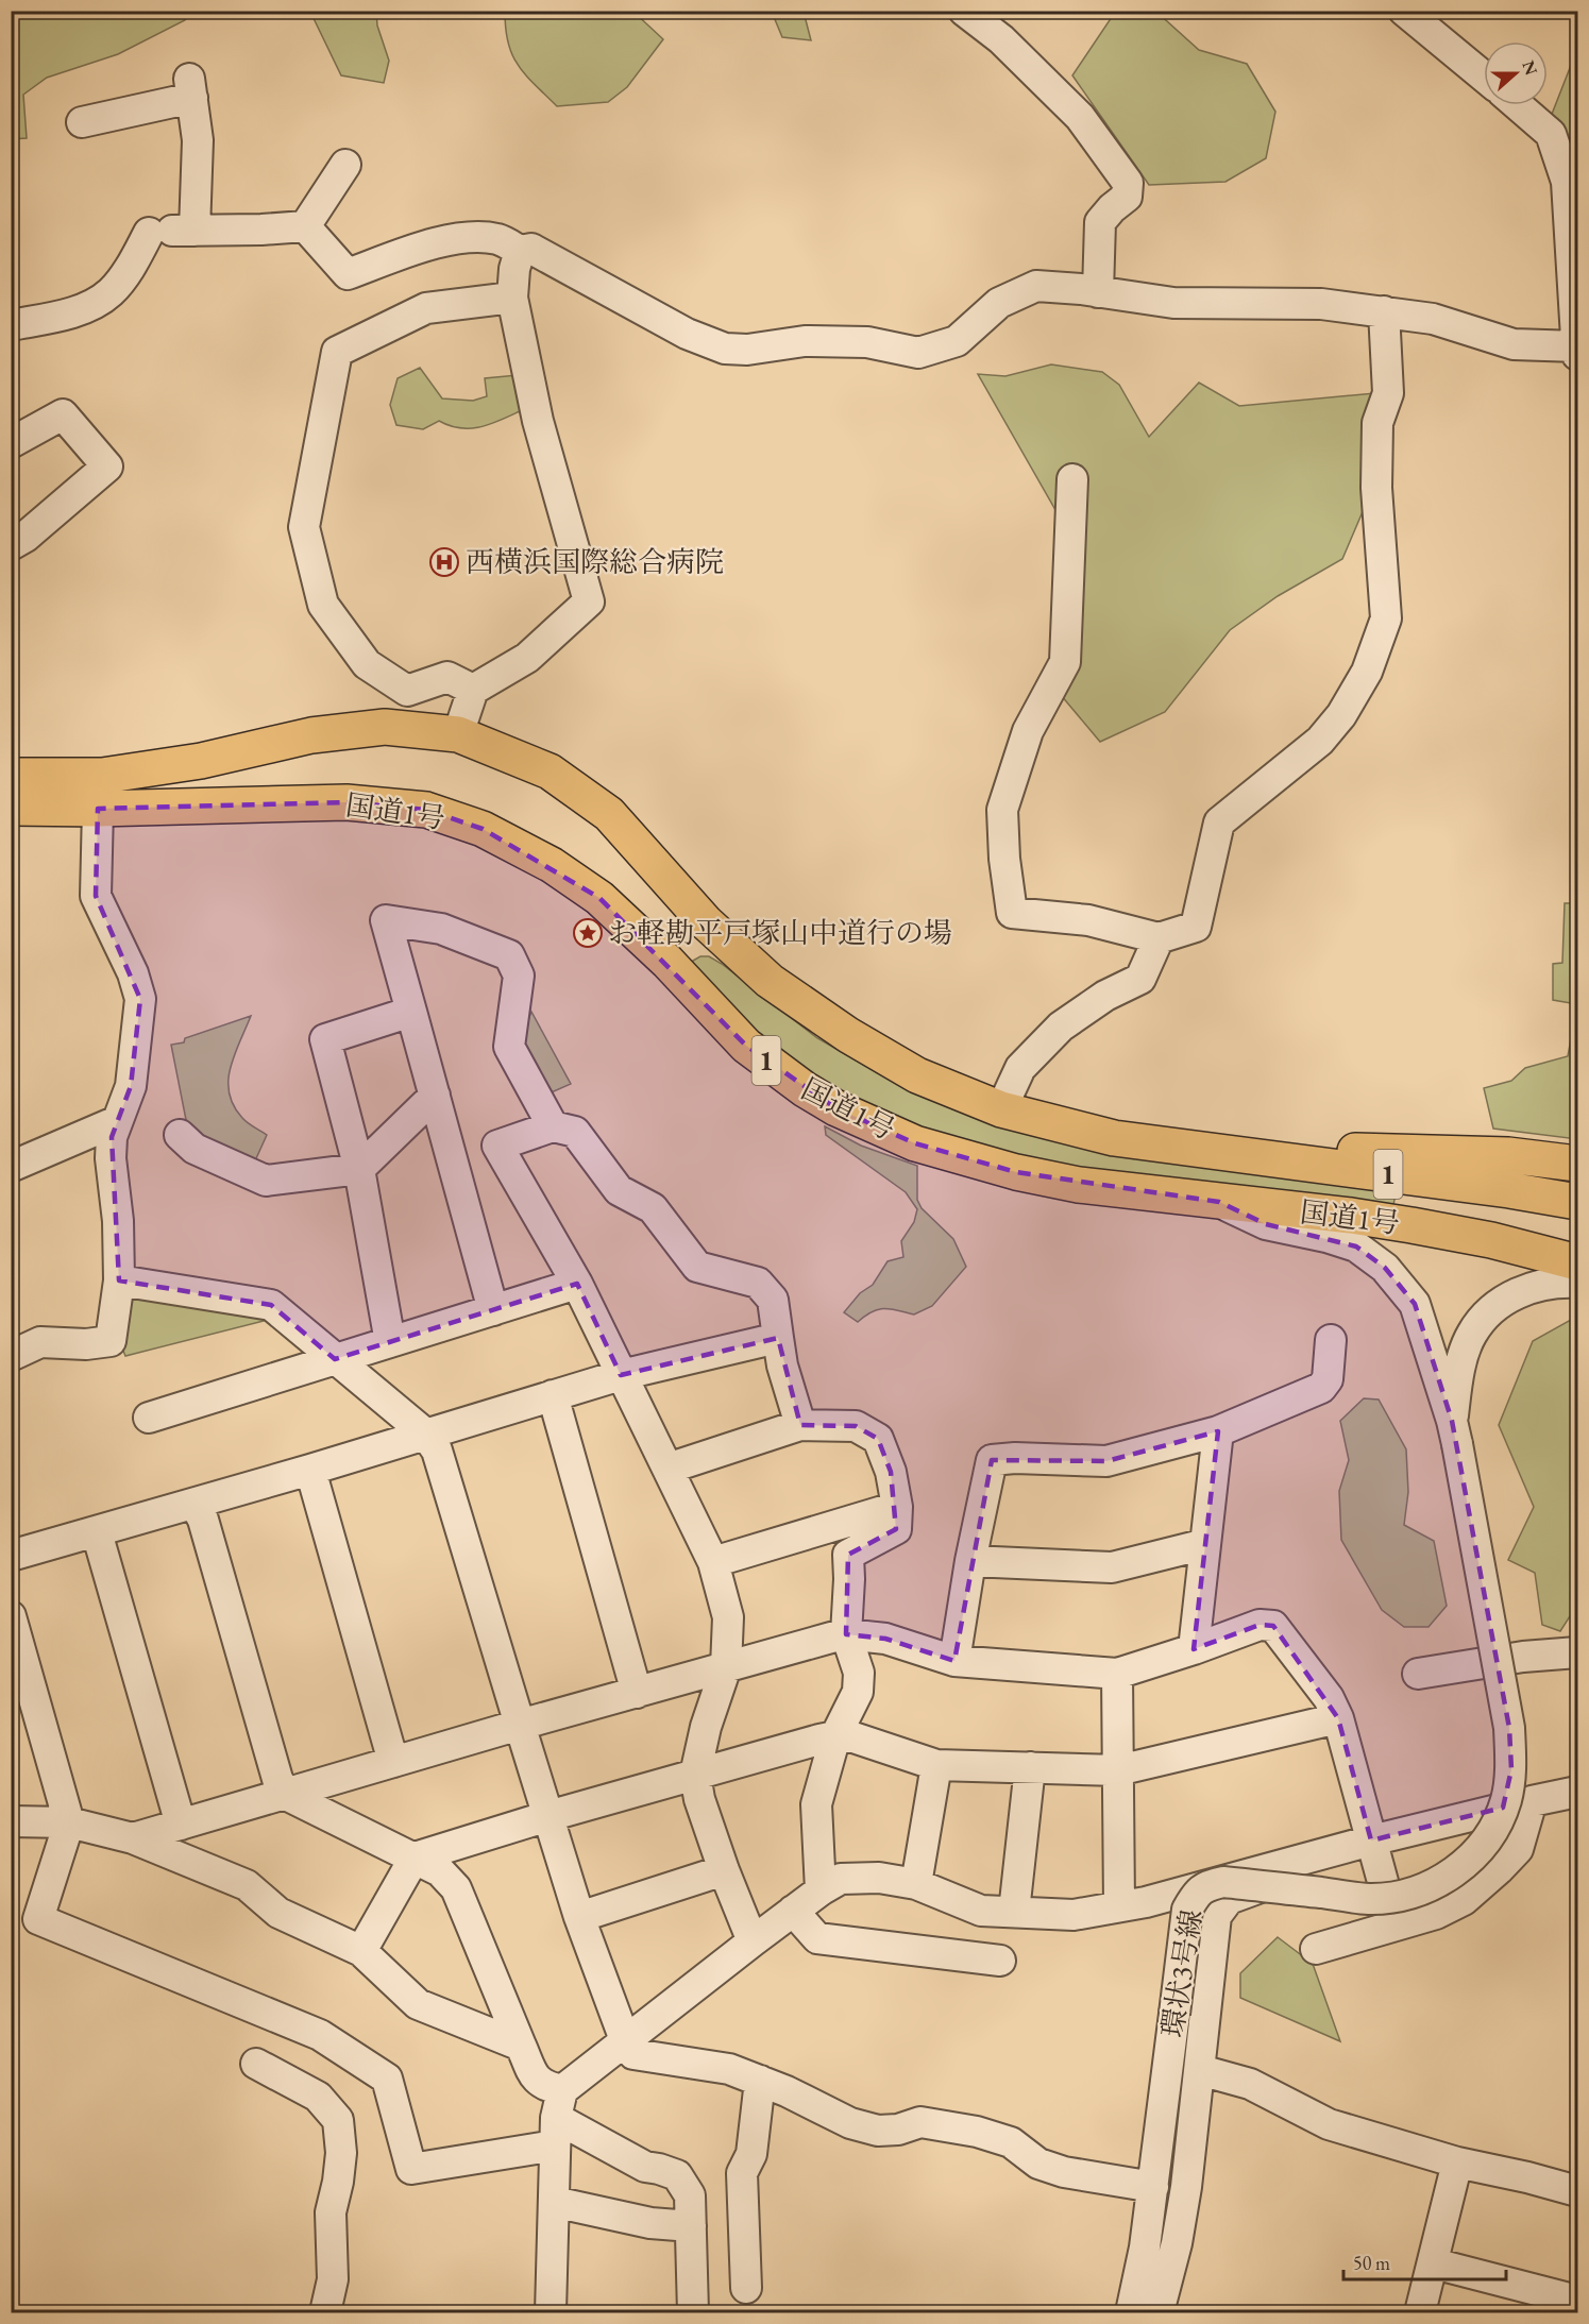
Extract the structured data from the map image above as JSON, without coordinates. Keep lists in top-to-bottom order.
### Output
{
  "streets": {
    "highway": ["国道1号", "1"],
    "street": ["環状3号線"]
  },
  "places": {
    "hospital": ["西横浜国際総合病院"],
    "place": ["お軽勘平戸塚山中道行の場"]
  },
  "scale_bar": "50 m",
  "north": "right"
}
